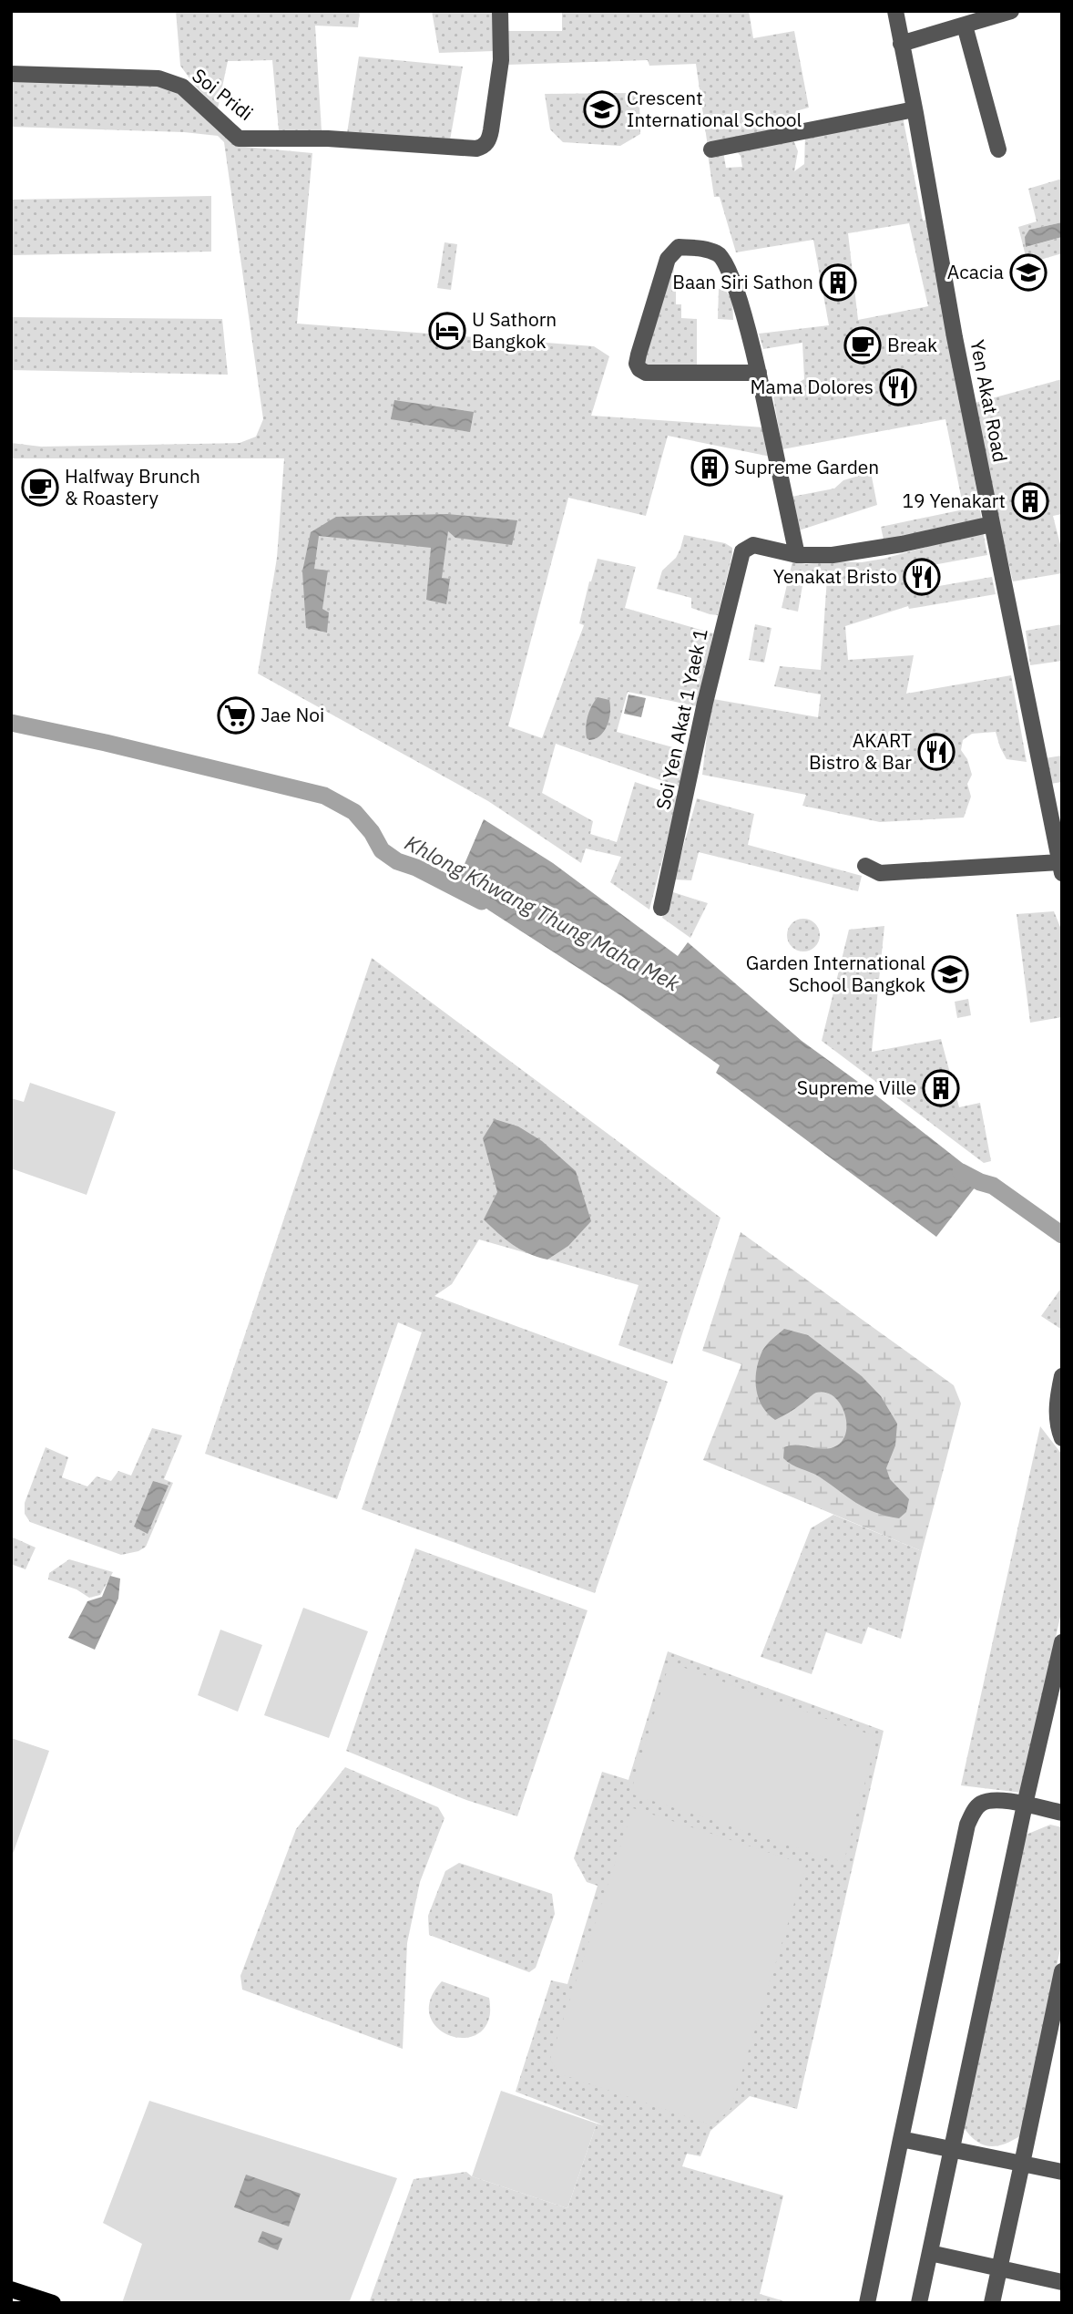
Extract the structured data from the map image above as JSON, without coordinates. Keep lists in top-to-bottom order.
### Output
{
  "streets": {
    "street": ["Soi Pridi", "Yen Akat Road", "Soi Yen Akat 1 Yaek 1"]
  },
  "water": ["Khlong Khwang Thung Maha Mek"],
  "places": {
    "school or university": ["Crescent International School", "Acacia", "Garden International School Bangkok"],
    "building": [
      "Baan Siri Sathon",
      "Supreme Garden",
      "19 Yenakart",
      "Supreme Ville"
    ],
    "hotel": ["U Sathorn Bangkok"],
    "cafe": ["Break", "Halfway Brunch & Roastery"],
    "restaurant": ["Mama Dolores", "Yenakat Bristo", "AKART Bistro & Bar"],
    "supermarket": ["Jae Noi"]
  }
}
